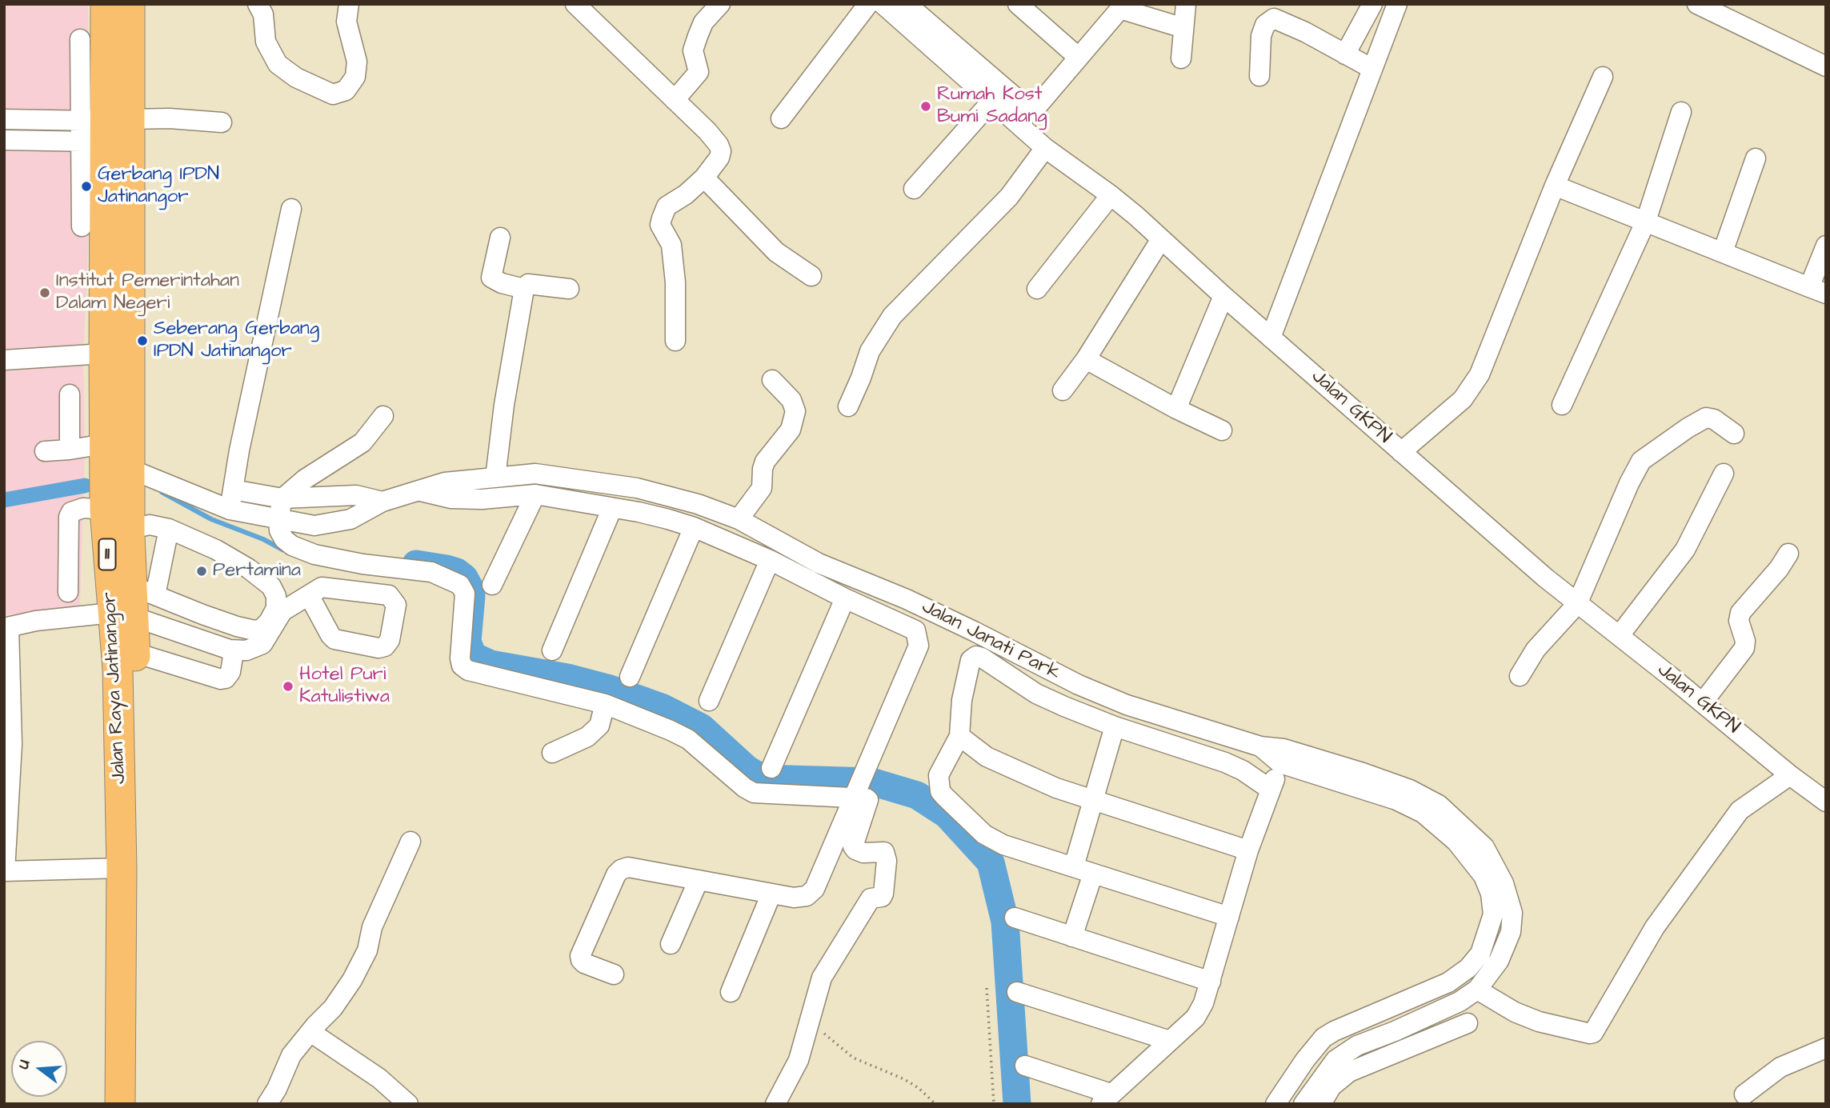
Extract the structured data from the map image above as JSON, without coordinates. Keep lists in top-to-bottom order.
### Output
{
  "streets": {
    "highway": ["11", "Jalan Raya Jatinangor"],
    "street": ["Jalan GKPN", "Jalan Janati Park"]
  },
  "crossings": [
    ["Jalan Janati Park", "Jalan Raya Jatinangor"]
  ],
  "places": [
    "Rumah Kost Bumi Sadang",
    "Gerbang IPDN Jatinangor",
    "Institut Pemerintahan Dalam Negeri",
    "Seberang Gerbang IPDN Jatinangor",
    "Pertamina",
    "Hotel Puri Katulistiwa"
  ],
  "north": "left"
}
